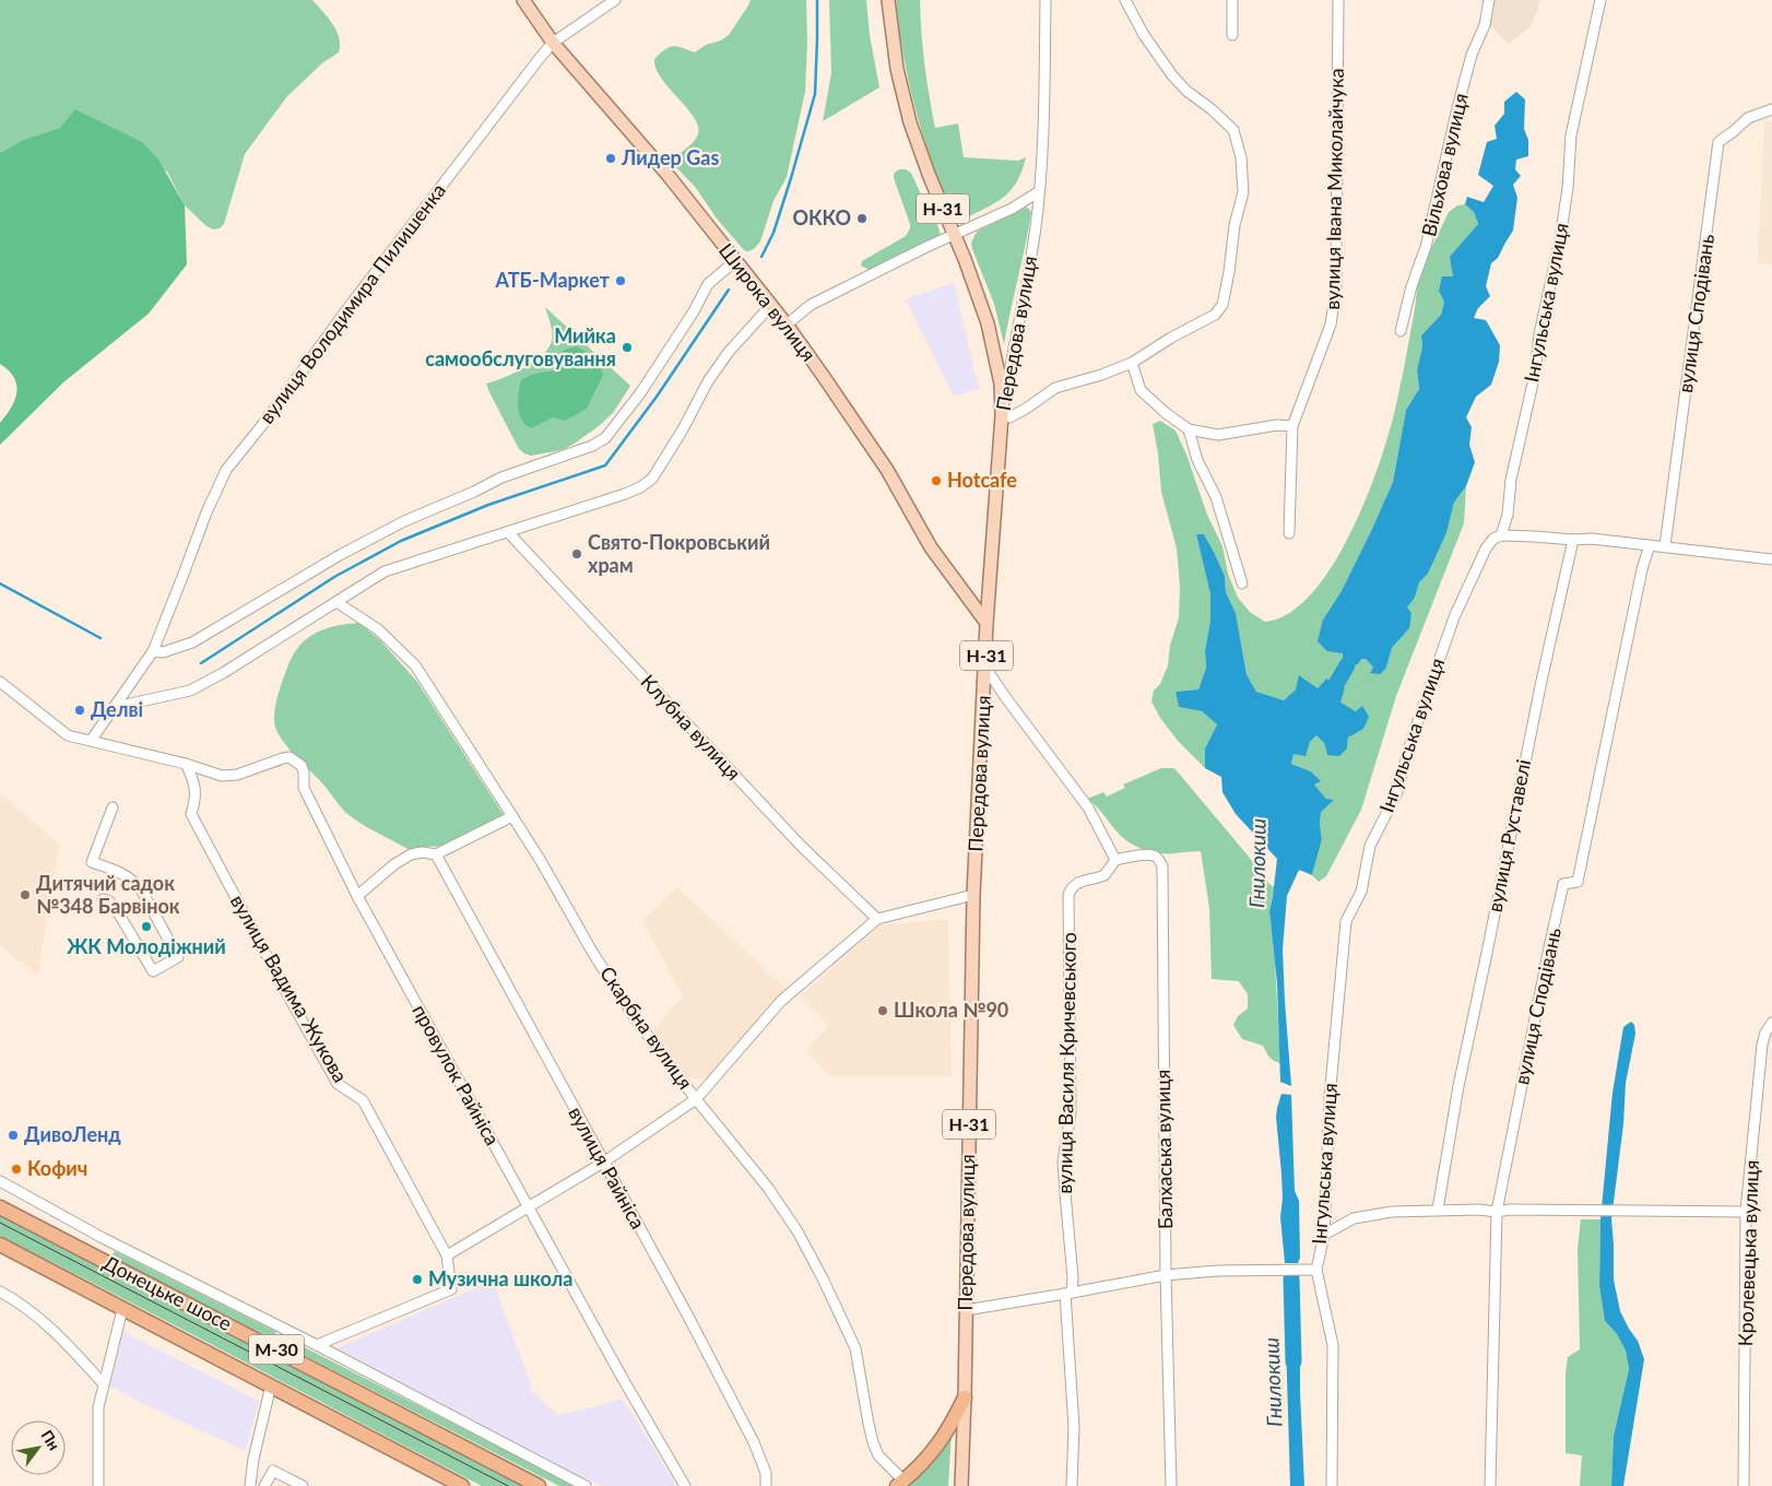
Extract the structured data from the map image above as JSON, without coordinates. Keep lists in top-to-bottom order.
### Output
{
  "streets": {
    "highway": ["Донецьке шосе", "М-30"],
    "main road": ["Н-31", "Широка вулиця", "Передова вулиця"],
    "street": [
      "Вільхова вулиця",
      "вулиця Івана Миколайчука",
      "Інгульська вулиця",
      "вулиця Володимира Пилишенка",
      "вулиця Сподівань",
      "Клубна вулиця",
      "вулиця Руставелі",
      "вулиця Вадима Жукова",
      "Скарбна вулиця",
      "вулиця Василя Кричевського",
      "провулок Райніса",
      "Балхаська вулиця",
      "вулиця Райніса",
      "Кролевецька вулиця"
    ]
  },
  "crossings": [
    ["Н-31", "Передова вулиця"],
    ["Широка вулиця", "вулиця Володимира Пилишенка"],
    ["Широка вулиця", "Передова вулиця"],
    ["вулиця Вадима Жукова", "провулок Райніса"],
    ["вулиця Василя Кричевського", "Балхаська вулиця"]
  ],
  "water": ["Гнилокиш"],
  "places": [
    "Лидер Gas",
    "ОККО",
    "АТБ-Маркет",
    "Мийка самообслуговування",
    "Hotcafe",
    "Свято-Покровський храм",
    "Делві",
    "Дитячий садок №348 Барвінок",
    "ЖК Молодіжний",
    "Школа №90",
    "ДивоЛенд",
    "Кофич",
    "Музична школа"
  ],
  "north": "top right"
}
